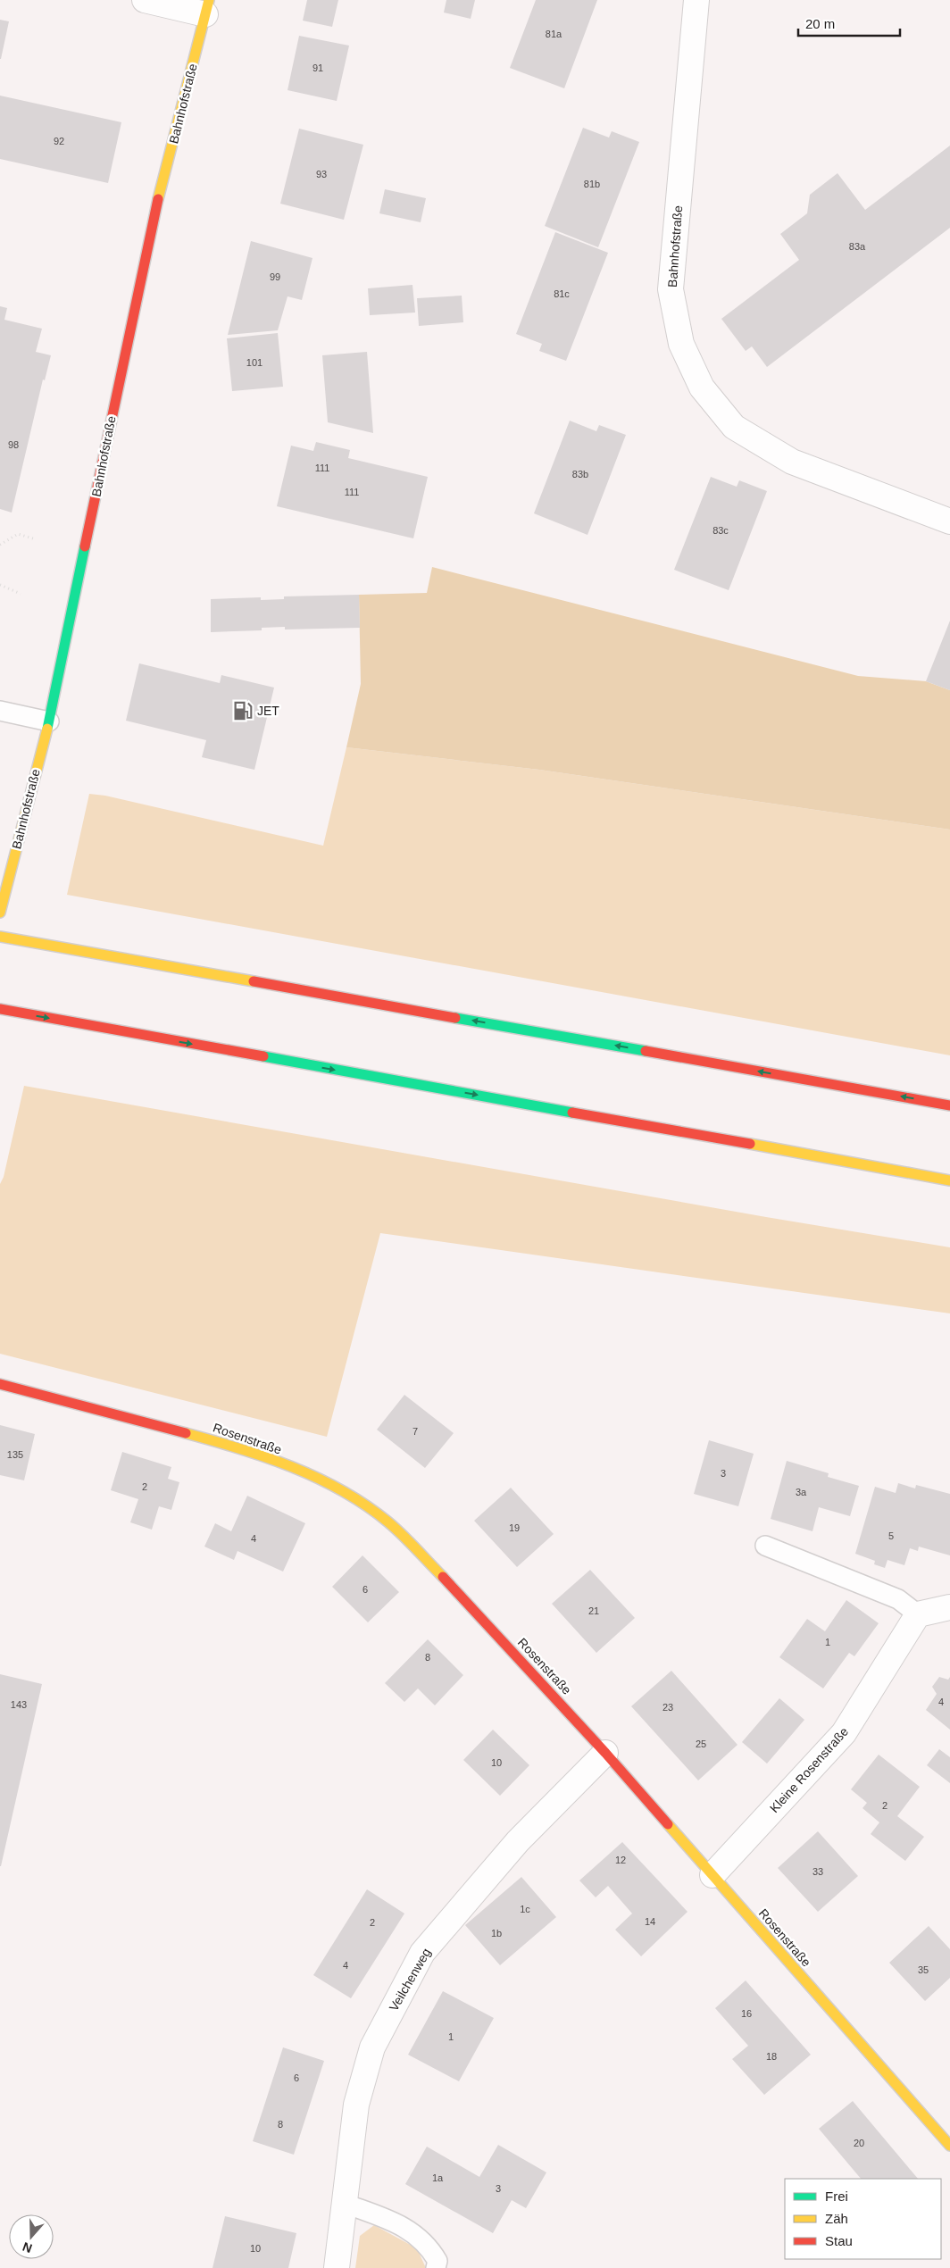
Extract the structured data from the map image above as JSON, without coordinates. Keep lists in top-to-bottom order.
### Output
{
  "streets": {
    "main road": ["Bahnhofstraße", "Rosenstraße"],
    "street": ["Kleine Rosenstraße", "Veilchenweg"]
  },
  "crossings": [
    ["Rosenstraße", "Kleine Rosenstraße"],
    ["Rosenstraße", "Veilchenweg"]
  ],
  "places": {
    "fuel station": ["JET"]
  },
  "house_numbers": [
    "81a",
    "91",
    "92",
    "93",
    "81b",
    "83a",
    "99",
    "81c",
    "101",
    "98",
    "111",
    "83b",
    "111",
    "83c",
    "7",
    "135",
    "3",
    "2",
    "3a",
    "19",
    "5",
    "4",
    "6",
    "21",
    "1",
    "8",
    "4",
    "143",
    "23",
    "25",
    "10",
    "2",
    "12",
    "33",
    "1c",
    "14",
    "2",
    "1b",
    "4",
    "35",
    "16",
    "1",
    "18",
    "6",
    "8",
    "20",
    "1a",
    "3",
    "10"
  ],
  "legend": ["Frei", "Zäh", "Stau"],
  "scale_bar": "20 m",
  "north": "bottom"
}
